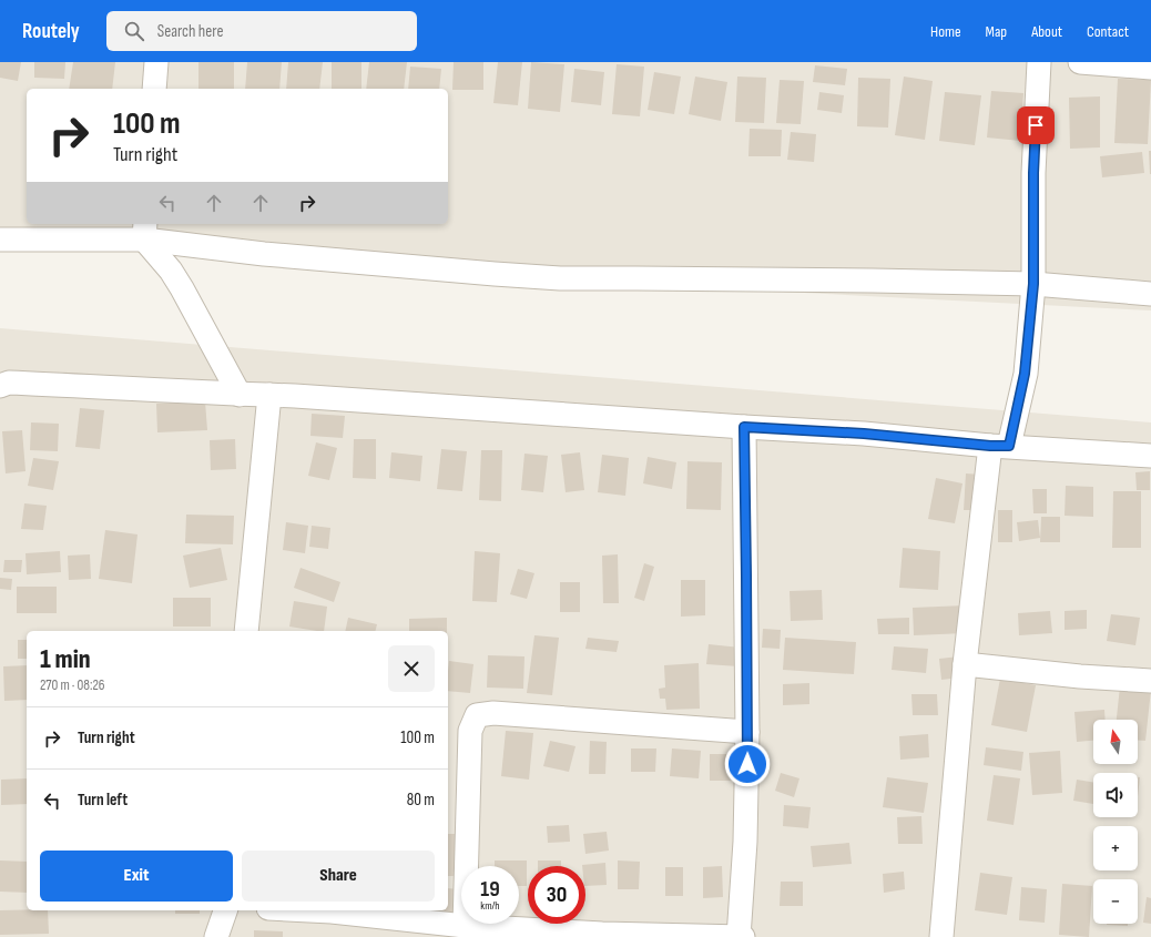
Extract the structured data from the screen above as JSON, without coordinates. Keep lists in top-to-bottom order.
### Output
{
  "north": "top",
  "page": {
    "header": "Routely",
    "search": "Search here",
    "nav": [
      "Home",
      "Map",
      "About",
      "Contact"
    ],
    "turn": ["100 m", "Turn right"],
    "heading": ["1 min", "270 m · 08:26"],
    "list": [
      {
        "name": "Turn right",
        "value": "100 m"
      },
      {
        "name": "Turn left",
        "value": "80 m"
      }
    ],
    "map_buttons": ["+", "−"],
    "buttons": ["Exit", "Share"],
    "speed": "19 km/h",
    "limit": "30"
  }
}
